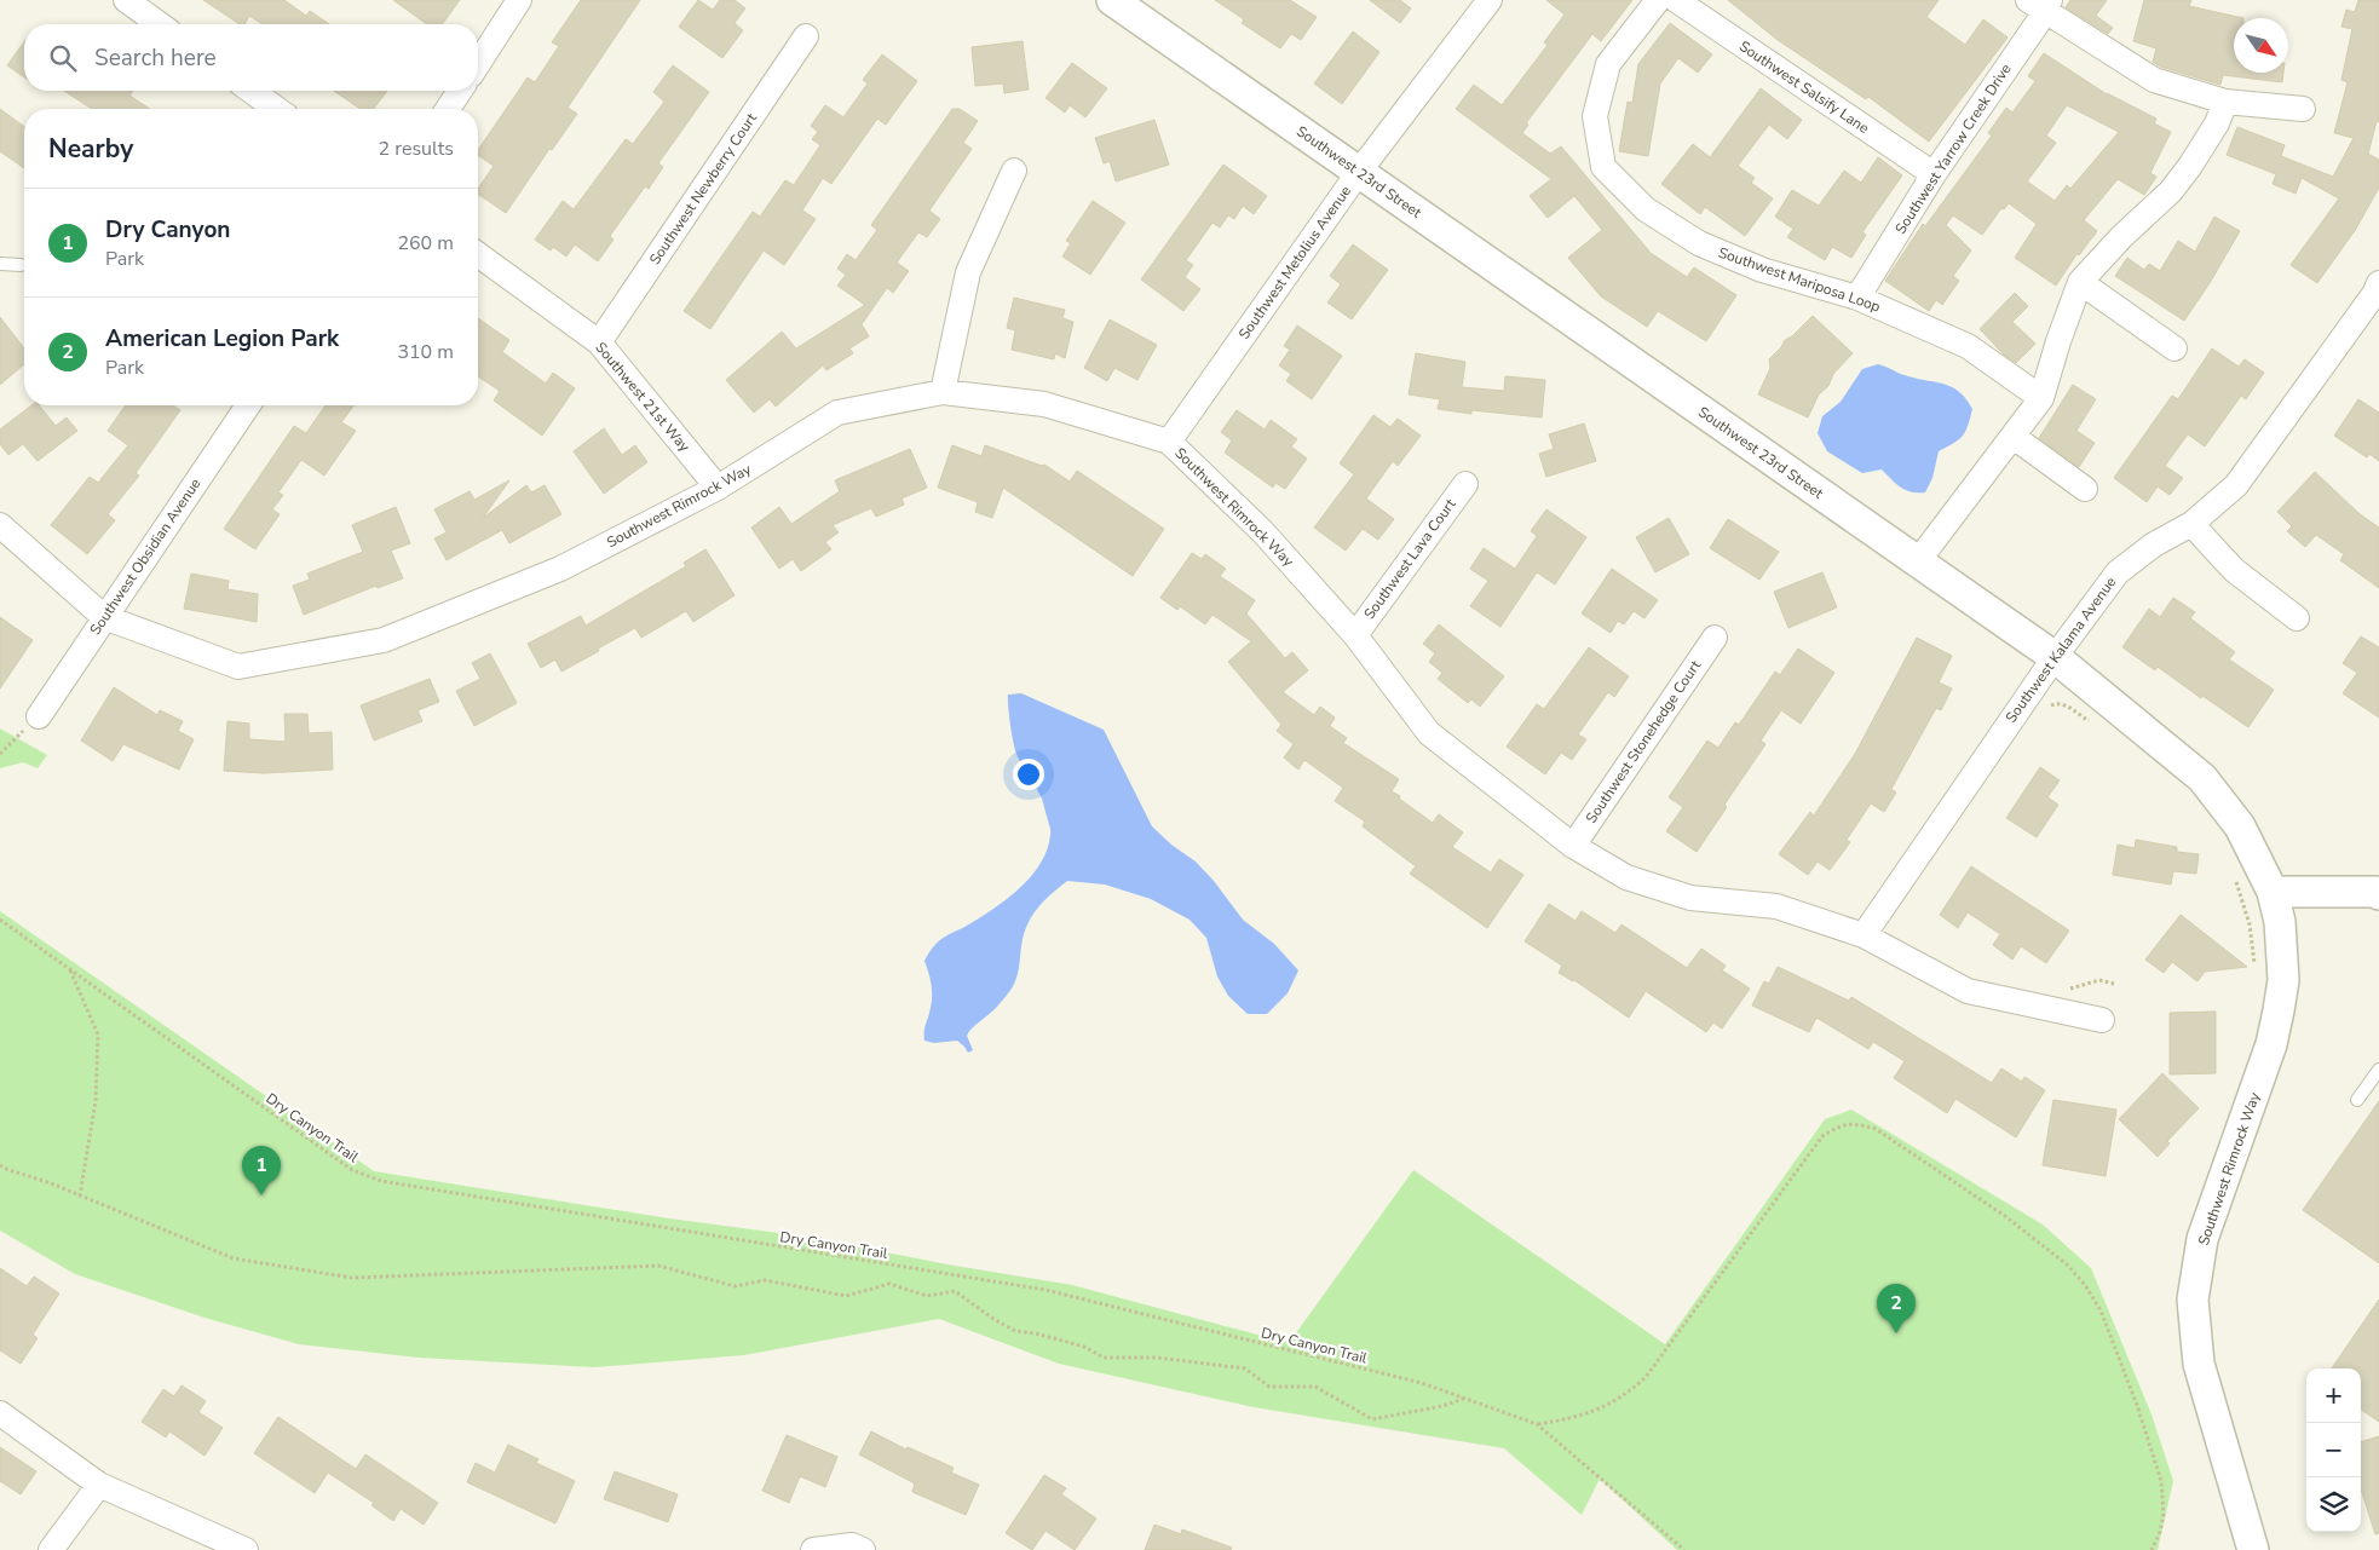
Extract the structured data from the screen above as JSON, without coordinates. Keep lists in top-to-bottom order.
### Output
{
  "streets": {
    "street": [
      "Southwest Salsify Lane",
      "Southwest Yarrow Creek Drive",
      "Southwest 23rd Street",
      "Southwest Newberry Court",
      "Southwest Metolius Avenue",
      "Southwest Mariposa Loop",
      "Southwest 21st Way",
      "Southwest Rimrock Way",
      "Southwest Obsidian Avenue",
      "Southwest Lava Court",
      "Southwest Kalama Avenue",
      "Southwest Stonehedge Court"
    ],
    "path": ["Dry Canyon Trail"]
  },
  "crossings": [
    ["Southwest Salsify Lane", "Southwest Yarrow Creek Drive"],
    ["Southwest Yarrow Creek Drive", "Southwest Mariposa Loop"],
    ["Southwest 23rd Street", "Southwest Metolius Avenue"],
    ["Southwest 23rd Street", "Southwest Rimrock Way"],
    ["Southwest 23rd Street", "Southwest Kalama Avenue"],
    ["Southwest Newberry Court", "Southwest 21st Way"],
    ["Southwest Metolius Avenue", "Southwest Rimrock Way"],
    ["Southwest 21st Way", "Southwest Rimrock Way"],
    ["Southwest Rimrock Way", "Southwest Obsidian Avenue"],
    ["Southwest Rimrock Way", "Southwest Lava Court"],
    ["Southwest Rimrock Way", "Southwest Kalama Avenue"],
    ["Southwest Rimrock Way", "Southwest Stonehedge Court"]
  ],
  "north": "bottom right",
  "page": {
    "search": "Search here",
    "heading": ["Nearby", "2 results"],
    "list": [
      {
        "mark": "1",
        "name": "Dry Canyon",
        "note": "Park",
        "value": "260 m"
      },
      {
        "mark": "2",
        "name": "American Legion Park",
        "note": "Park",
        "value": "310 m"
      }
    ],
    "pins": ["1", "2"],
    "map_buttons": ["+", "−"]
  }
}
